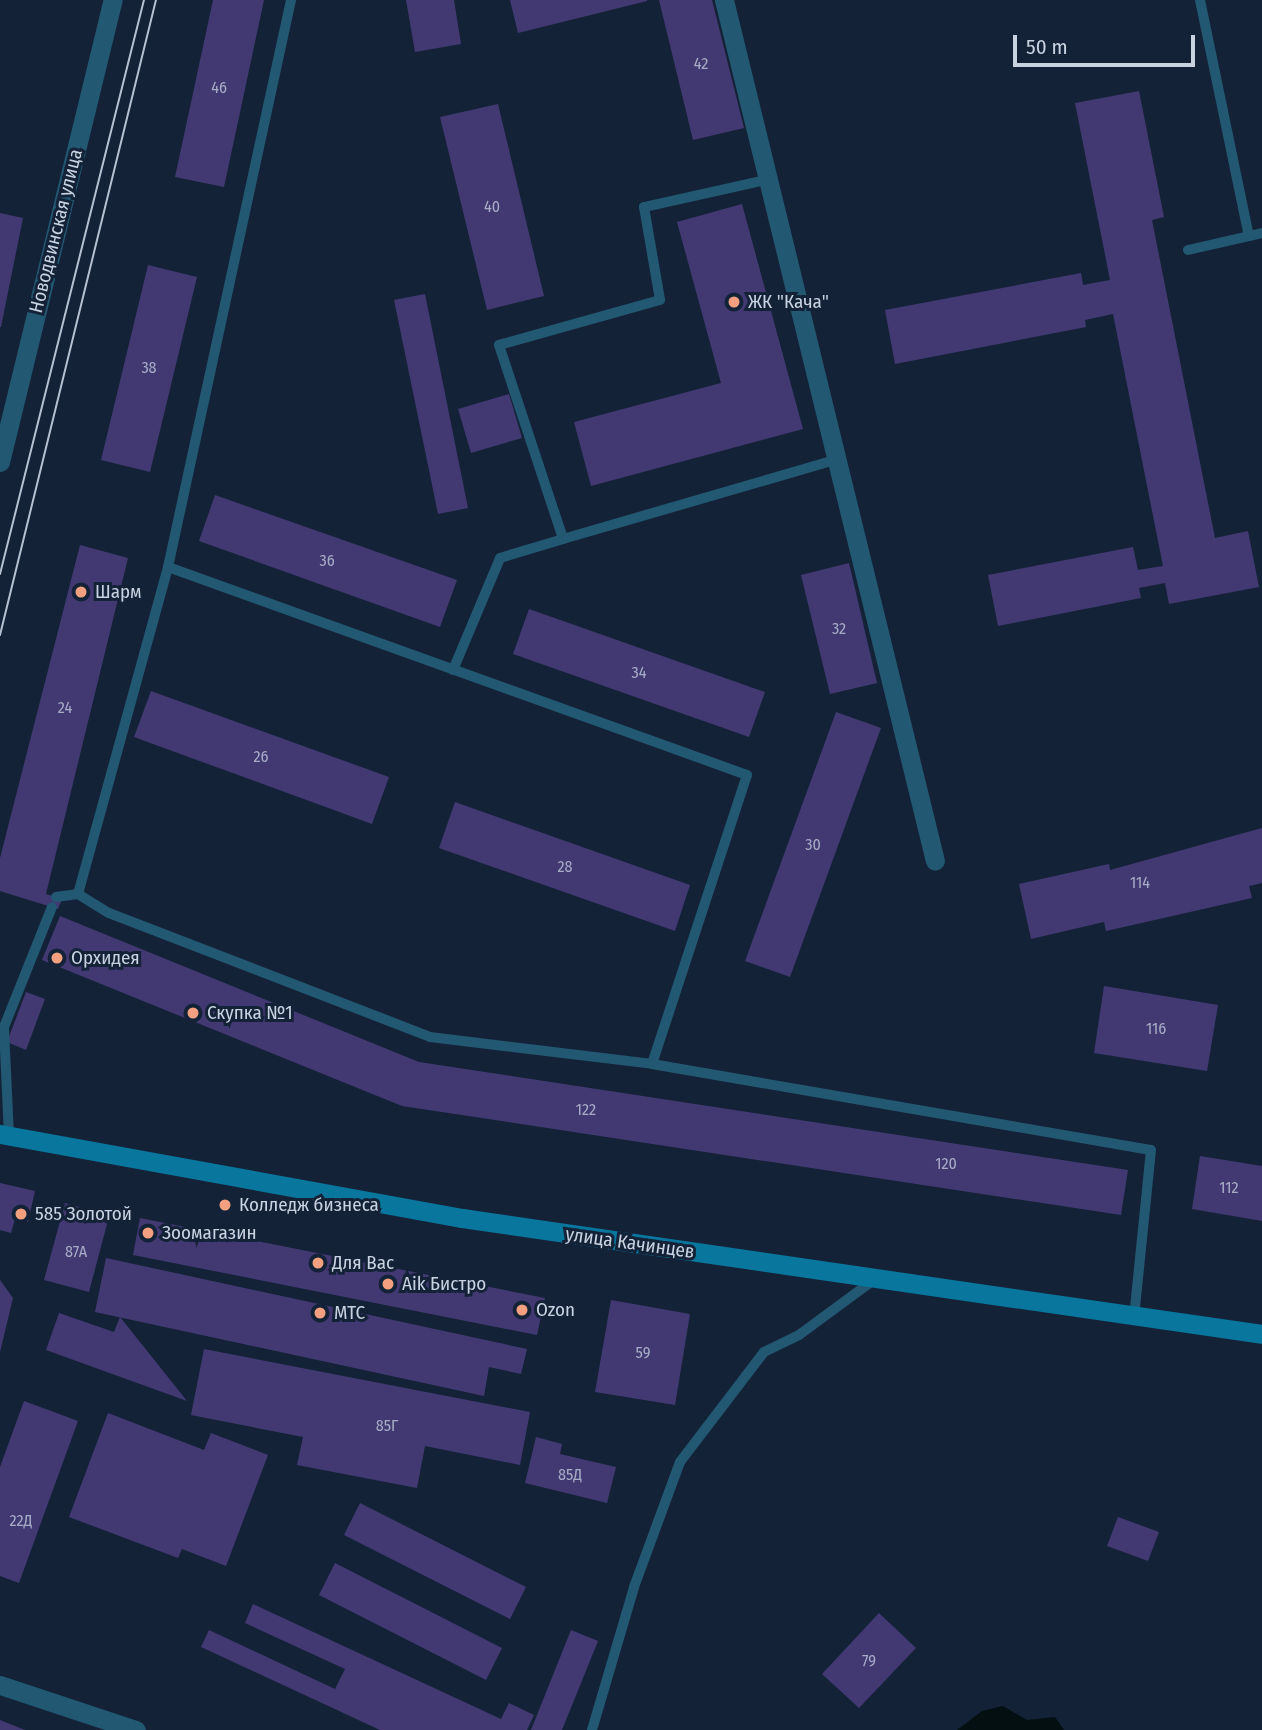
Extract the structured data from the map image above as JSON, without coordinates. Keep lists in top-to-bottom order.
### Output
{
  "streets": {
    "main road": ["улица Качинцев"],
    "street": ["Новодвинская улица"]
  },
  "places": [
    "ЖК \"Кача\"",
    "Шарм",
    "Орхидея",
    "Скупка №1",
    "Колледж бизнеса",
    "585 Золотой",
    "Зоомагазин",
    "Для Вас",
    "Aik Бистро",
    "Ozon",
    "МТС"
  ],
  "house_numbers": [
    "42",
    "46",
    "40",
    "38",
    "36",
    "32",
    "34",
    "24",
    "26",
    "30",
    "28",
    "114",
    "116",
    "122",
    "120",
    "112",
    "87А",
    "59",
    "85Г",
    "85Д",
    "22Д",
    "79"
  ],
  "scale_bar": "50 m"
}
